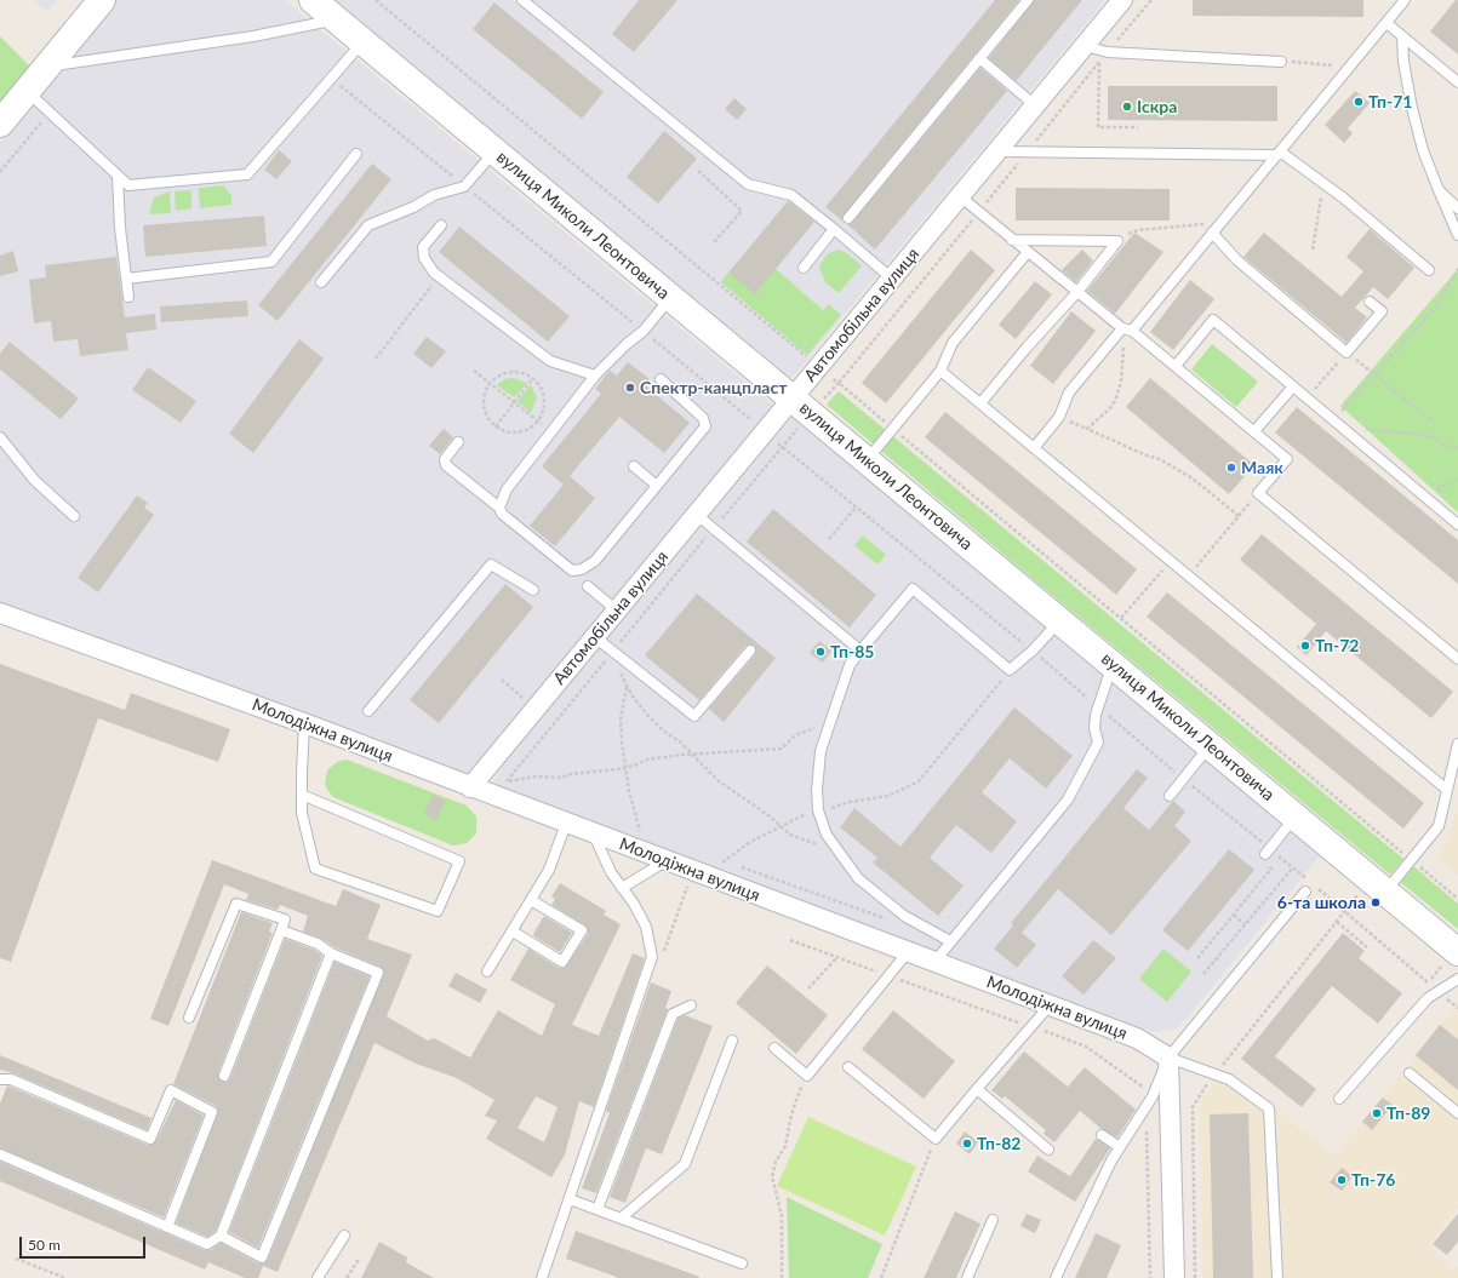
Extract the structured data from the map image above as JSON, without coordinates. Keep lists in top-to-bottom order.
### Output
{
  "streets": {
    "street": ["вулиця Миколи Леонтовича", "Автомобільна вулиця", "Молодіжна вулиця"]
  },
  "crossings": [
    ["вулиця Миколи Леонтовича", "Автомобільна вулиця"],
    ["Автомобільна вулиця", "Молодіжна вулиця"]
  ],
  "places": [
    "Тп-71",
    "Іскра",
    "Спектр-канцпласт",
    "Маяк",
    "Тп-72",
    "Тп-85",
    "6-та школа",
    "Тп-89",
    "Тп-82",
    "Тп-76"
  ],
  "scale_bar": "50 m"
}
